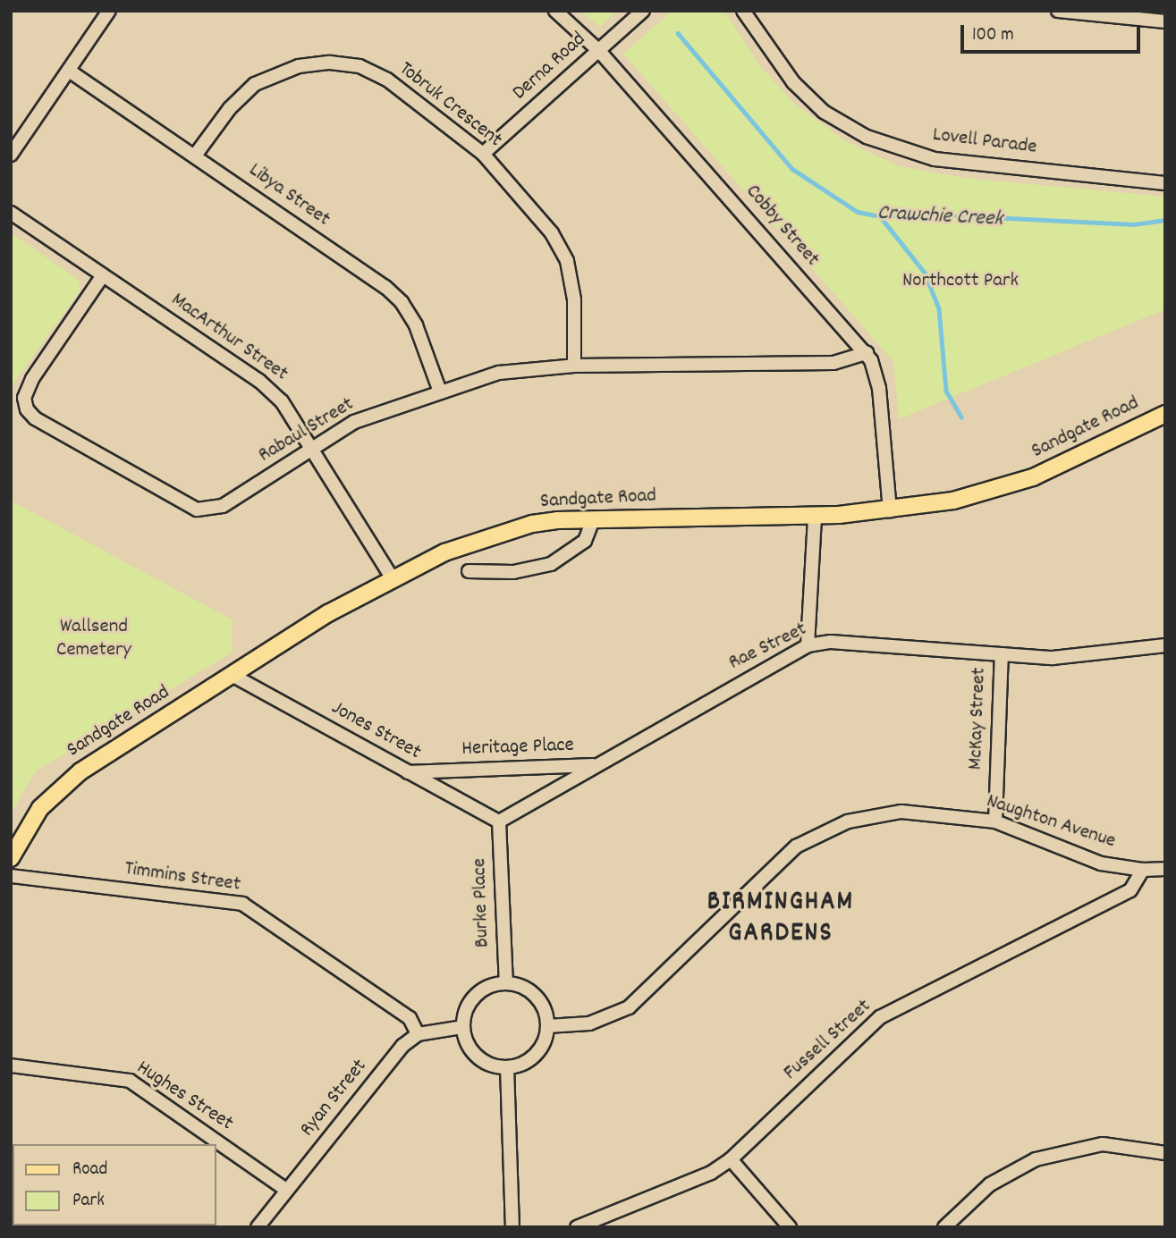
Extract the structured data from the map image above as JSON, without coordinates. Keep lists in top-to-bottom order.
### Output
{
  "streets": {
    "main road": ["Sandgate Road"],
    "street": [
      "Derna Road",
      "Tobruk Crescent",
      "Lovell Parade",
      "Libya Street",
      "Cobby Street",
      "MacArthur Street",
      "Rabaul Street",
      "Rae Street",
      "McKay Street",
      "Jones Street",
      "Heritage Place",
      "Naughton Avenue",
      "Timmins Street",
      "Burke Place",
      "Fussell Street",
      "Hughes Street",
      "Ryan Street"
    ]
  },
  "crossings": [
    ["Derna Road", "Tobruk Crescent"],
    ["Derna Road", "Cobby Street"],
    ["Tobruk Crescent", "Libya Street"],
    ["Tobruk Crescent", "Rabaul Street"],
    ["Libya Street", "Rabaul Street"],
    ["Cobby Street", "Sandgate Road"],
    ["Cobby Street", "Rabaul Street"],
    ["MacArthur Street", "Sandgate Road"],
    ["MacArthur Street", "Rabaul Street"],
    ["Sandgate Road", "Jones Street"],
    ["Rae Street", "McKay Street"],
    ["Rae Street", "Jones Street"],
    ["Rae Street", "Heritage Place"],
    ["Rae Street", "Burke Place"],
    ["McKay Street", "Naughton Avenue"],
    ["Jones Street", "Heritage Place"],
    ["Jones Street", "Burke Place"],
    ["Naughton Avenue", "Burke Place"],
    ["Naughton Avenue", "Fussell Street"],
    ["Timmins Street", "Ryan Street"],
    ["Hughes Street", "Ryan Street"]
  ],
  "districts": ["BIRMINGHAM GARDENS"],
  "water": ["Crawchie Creek"],
  "parks": ["Northcott Park", "Wallsend Cemetery"],
  "legend": ["Road", "Park"],
  "scale_bar": "100 m"
}
